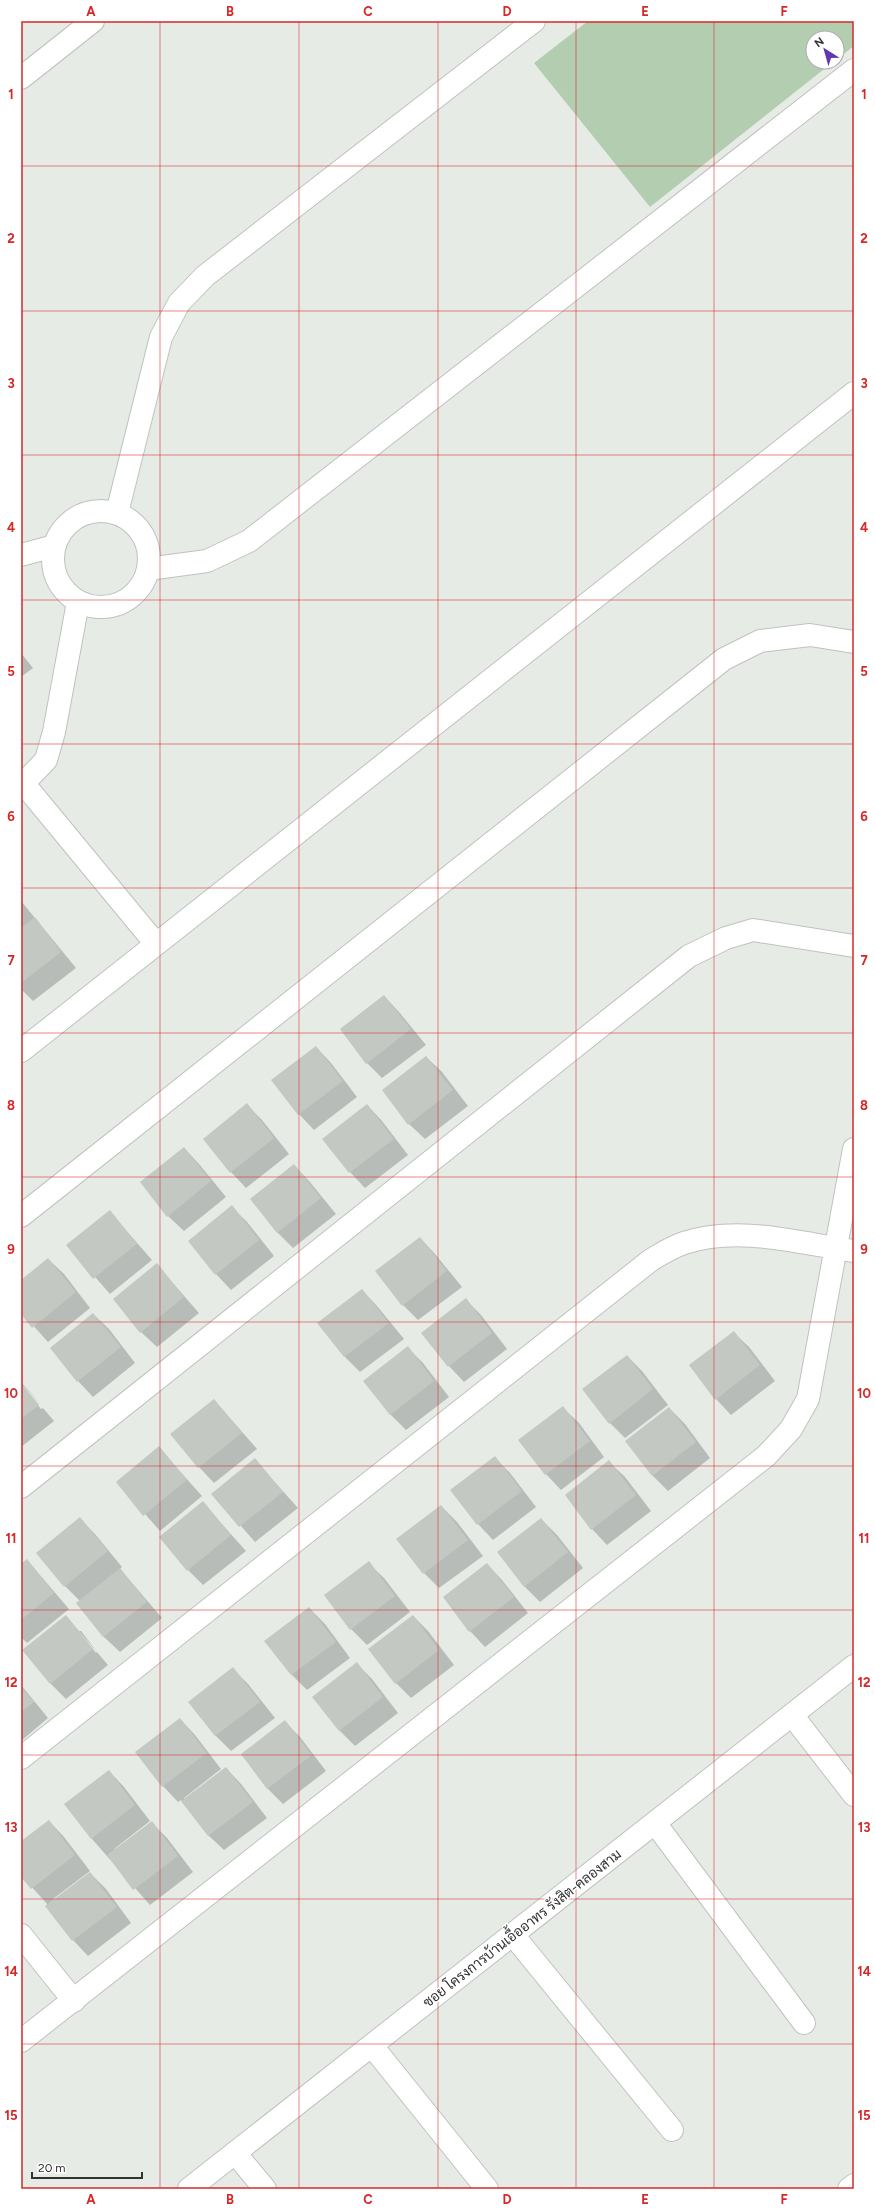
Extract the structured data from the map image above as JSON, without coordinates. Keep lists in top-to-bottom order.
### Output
{
  "streets": {
    "street": ["ซอย โครงการบ้านเอื้ออาทร รังสิต-คลองสาม"]
  },
  "scale_bar": "20 m",
  "north": "top left",
  "grid": {
    "columns": [
      "A",
      "B",
      "C",
      "D",
      "E",
      "F"
    ],
    "rows": [
      "1",
      "2",
      "3",
      "4",
      "5",
      "6",
      "7",
      "8",
      "9",
      "10",
      "11",
      "12",
      "13",
      "14",
      "15"
    ]
  }
}
